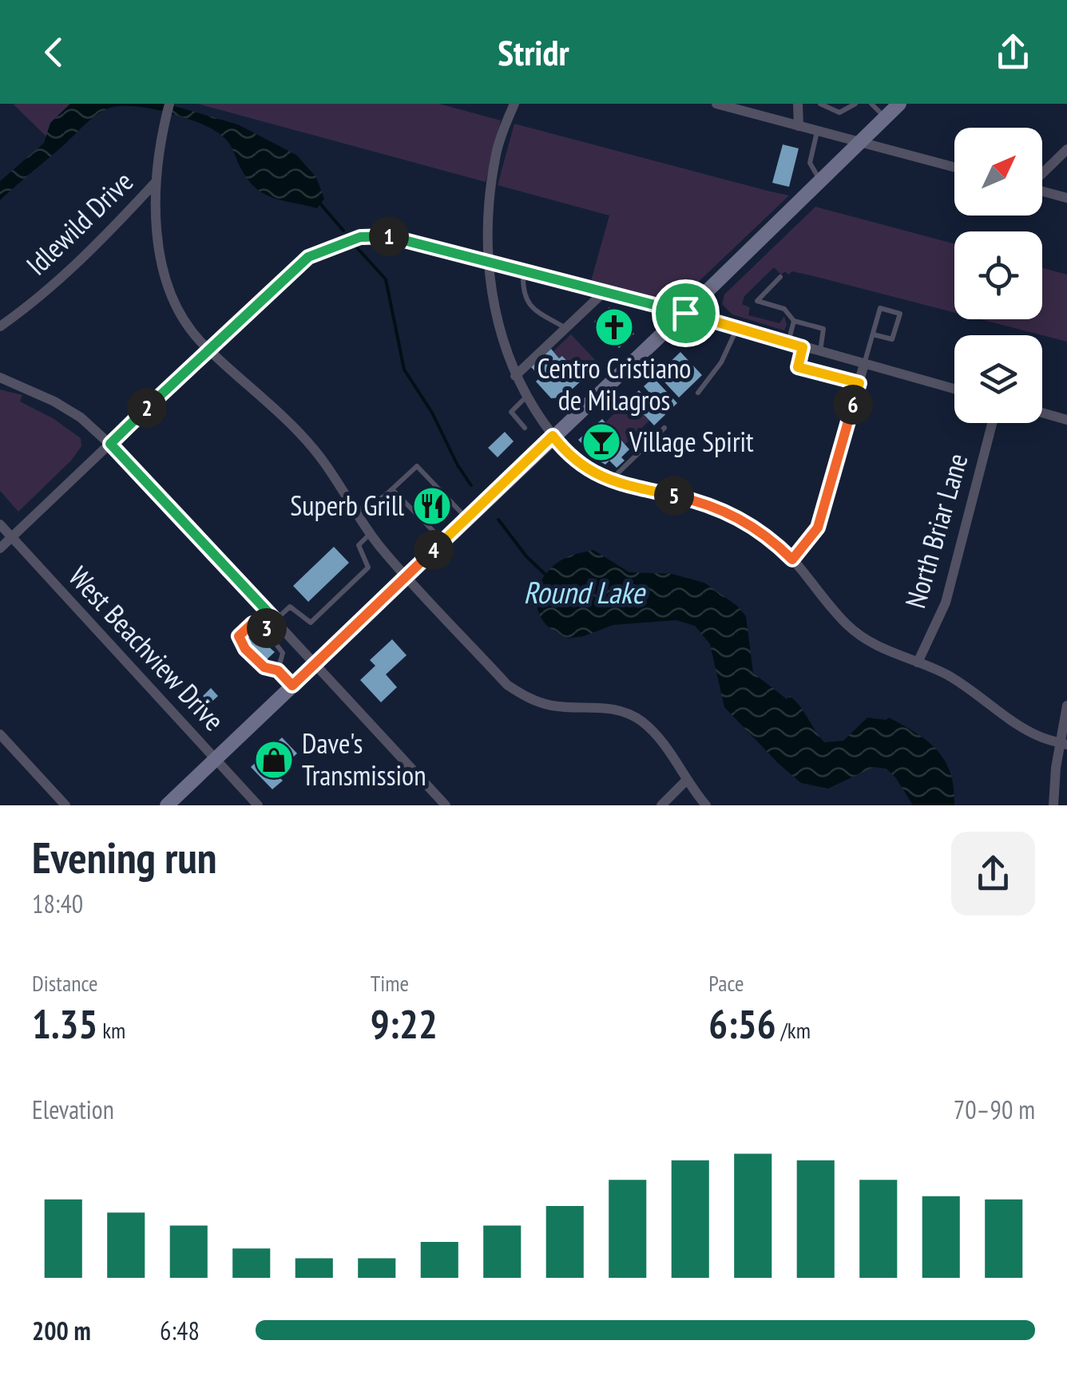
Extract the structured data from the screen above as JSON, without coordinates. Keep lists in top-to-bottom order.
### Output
{
  "streets": {
    "street": ["Idlewild Drive", "North Briar Lane", "West Beachview Drive"]
  },
  "water": ["Round Lake"],
  "places": {
    "church": ["Centro Cristiano de Milagros"],
    "bar": ["Village Spirit"],
    "restaurant": ["Superb Grill"],
    "shop": ["Dave's Transmission"]
  },
  "north": "top right",
  "page": {
    "header": "Stridr",
    "pins": [
      "1",
      "6",
      "2",
      "5",
      "4",
      "3"
    ],
    "heading": ["Evening run", "18:40"],
    "stats": [
      ["Distance", "1.35 km"],
      ["Time", "9:22"],
      ["Pace", "6:56 /km"]
    ],
    "chart": ["Elevation", "70–90 m"],
    "list": [
      {
        "name": "200 m",
        "note": "6:48"
      }
    ]
  }
}
